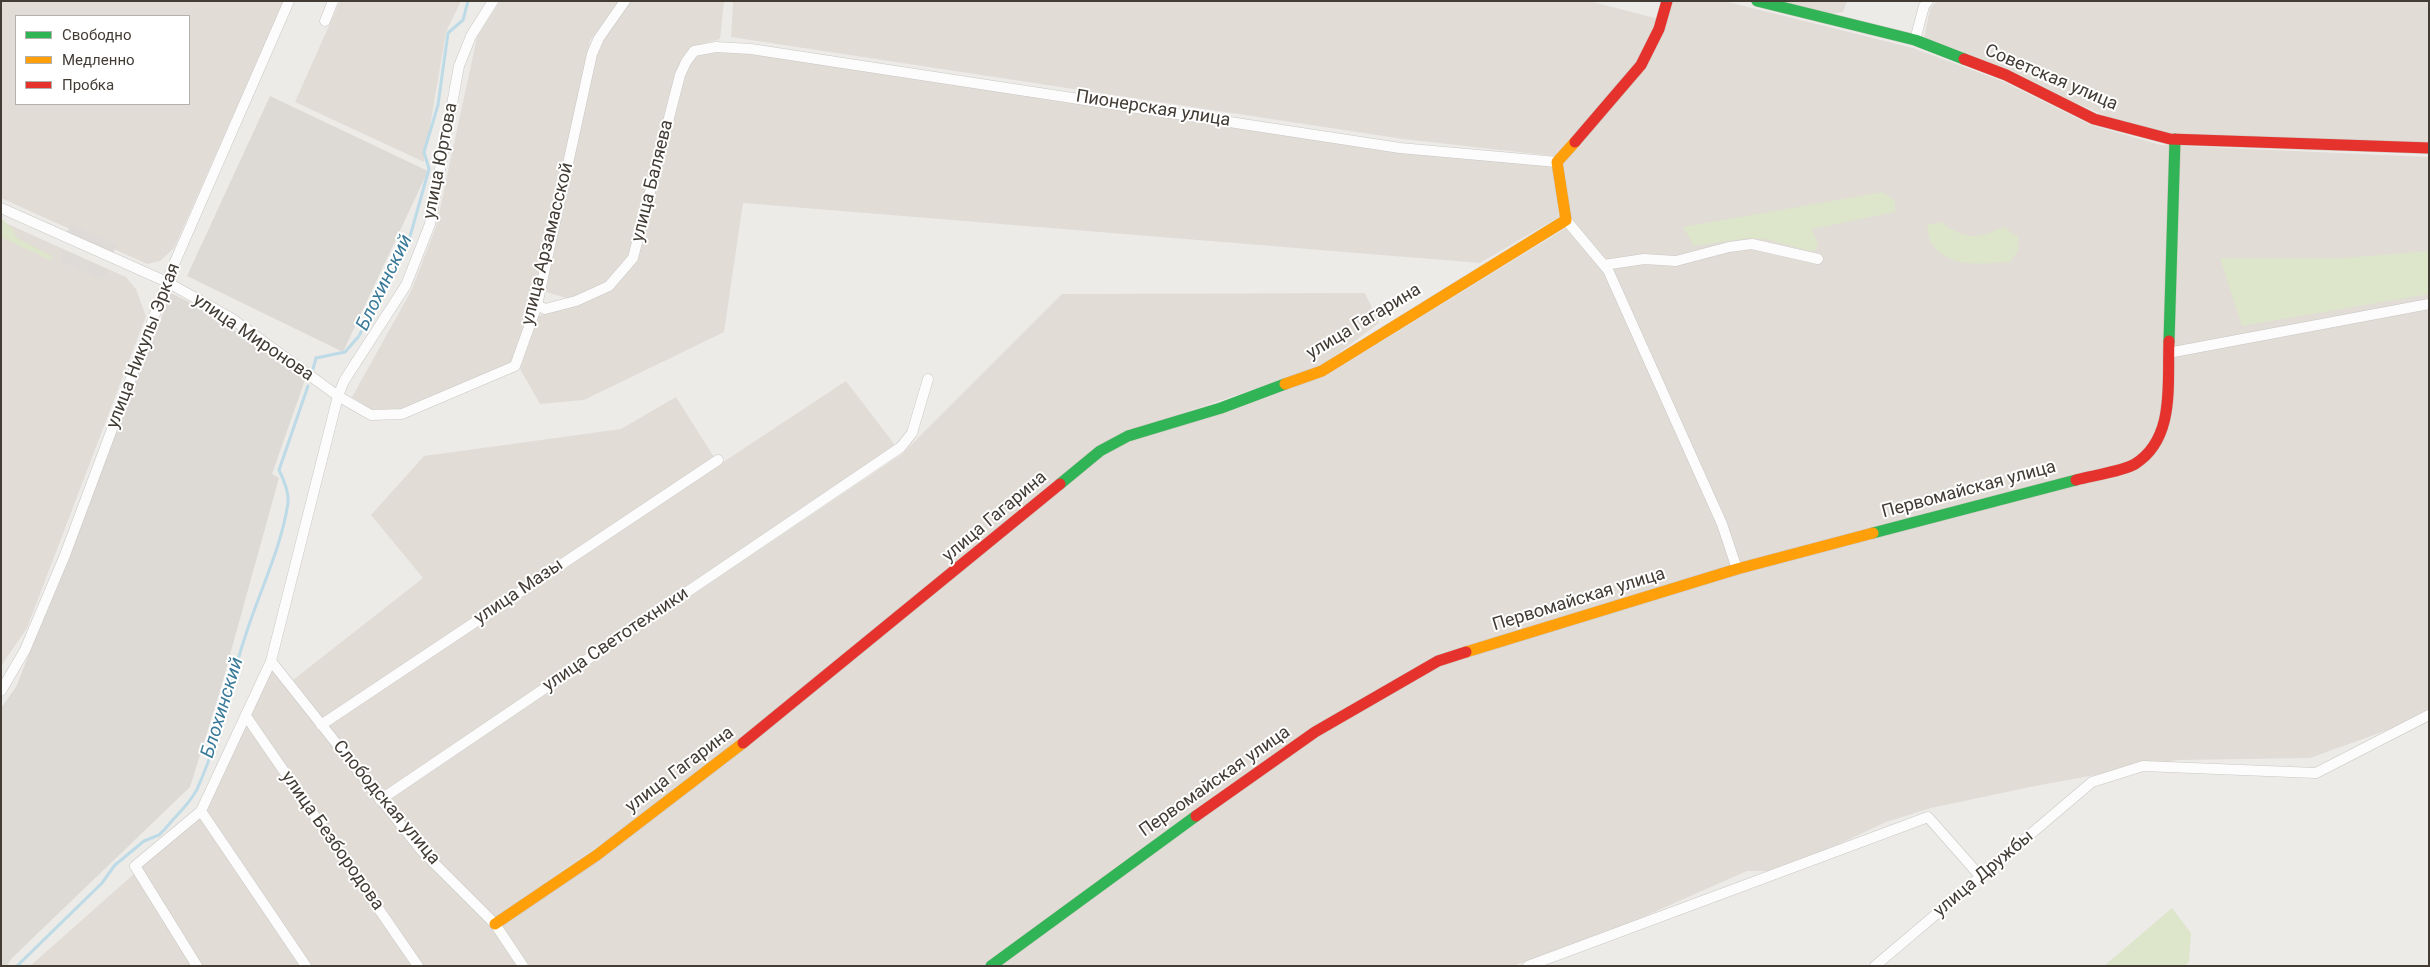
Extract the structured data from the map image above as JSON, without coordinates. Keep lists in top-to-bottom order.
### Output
{
  "streets": {
    "street": [
      "Советская улица",
      "Пионерская улица",
      "улица Юртова",
      "улица Баляева",
      "улица Арзамасской",
      "улица Гагарина",
      "улица Миронова",
      "улица Никулы Эркая",
      "Первомайская улица",
      "улица Мазы",
      "улица Светотехники",
      "Слободская улица",
      "улица Безбородова",
      "улица Дружбы"
    ]
  },
  "crossings": [
    ["Советская улица", "Первомайская улица"],
    ["Пионерская улица", "улица Баляева"],
    ["улица Юртова", "улица Арзамасской"],
    ["улица Юртова", "улица Миронова"],
    ["улица Юртова", "Слободская улица"],
    ["улица Юртова", "улица Безбородова"],
    ["улица Баляева", "улица Арзамасской"],
    ["улица Арзамасской", "улица Миронова"],
    ["улица Гагарина", "Слободская улица"],
    ["улица Миронова", "улица Никулы Эркая"],
    ["улица Мазы", "Слободская улица"],
    ["улица Светотехники", "Слободская улица"]
  ],
  "water": ["Блохинский"],
  "legend": ["Свободно", "Медленно", "Пробка"]
}
